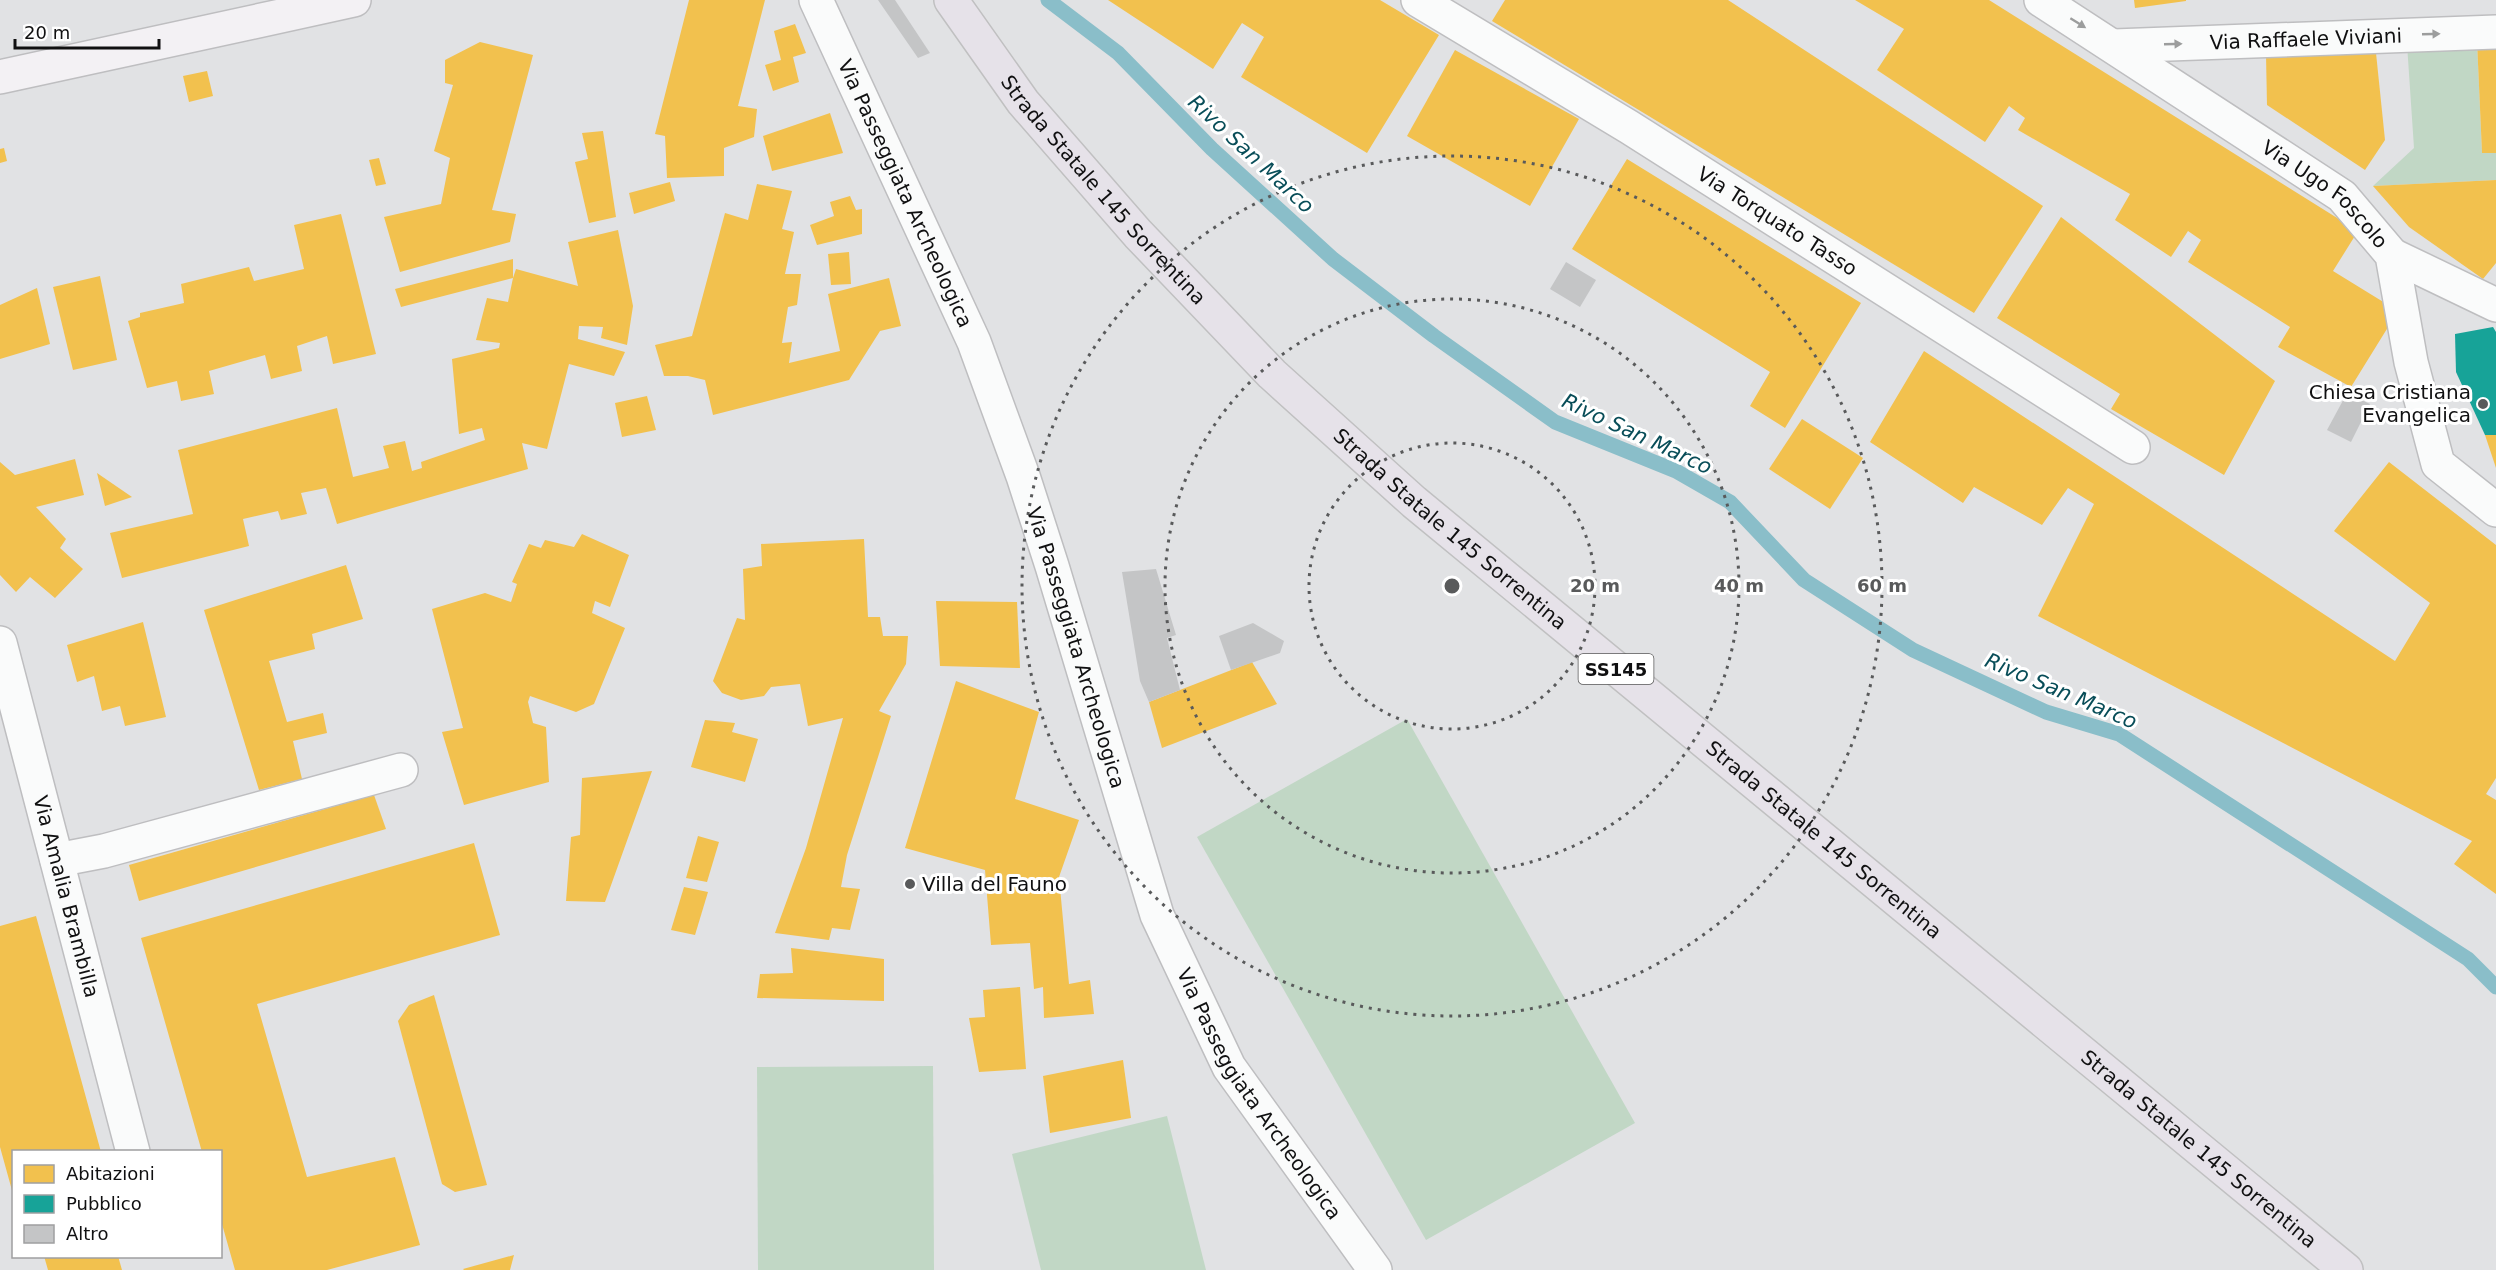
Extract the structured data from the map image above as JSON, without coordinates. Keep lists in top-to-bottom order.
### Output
{
  "streets": {
    "highway": ["Strada Statale 145 Sorrentina", "SS145"],
    "street": [
      "Via Raffaele Viviani",
      "Via Passeggiata Archeologica",
      "Via Ugo Foscolo",
      "Via Torquato Tasso",
      "Via Amalia Brambilla"
    ]
  },
  "crossings": [
    ["Via Raffaele Viviani", "Via Ugo Foscolo"]
  ],
  "one_way": ["Via Raffaele Viviani"],
  "water": ["Rivo San Marco"],
  "places": ["Chiesa Cristiana Evangelica", "Villa del Fauno"],
  "legend": ["Abitazioni", "Pubblico", "Altro"],
  "scale_bar": "20 m",
  "rings": ["20 m", "40 m", "60 m"]
}
